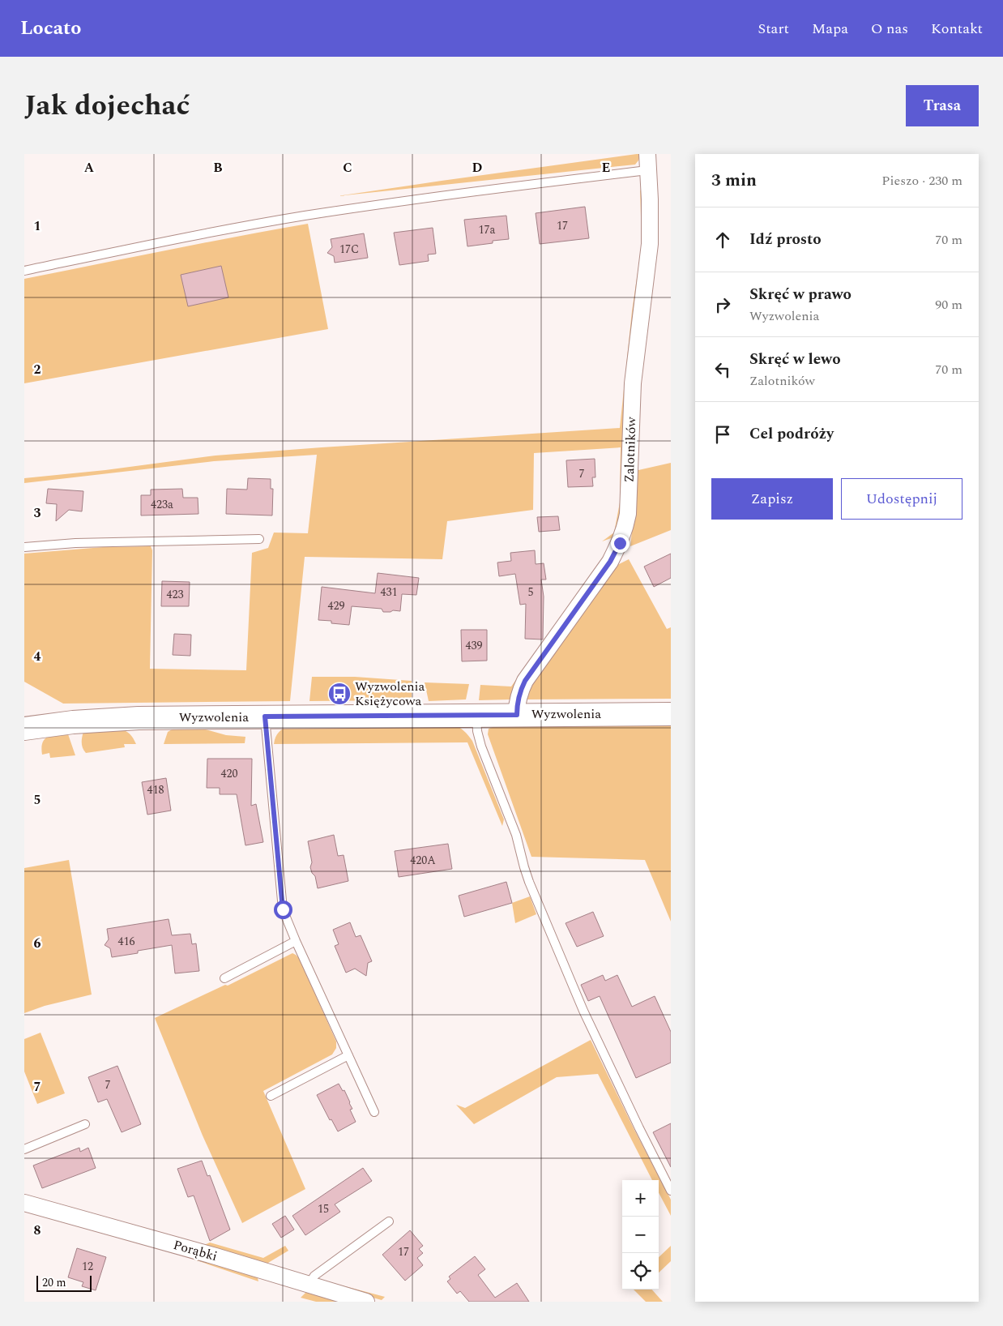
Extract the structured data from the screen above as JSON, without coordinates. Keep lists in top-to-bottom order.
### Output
{
  "streets": {
    "street": ["Zalotników", "Wyzwolenia", "Porąbki"]
  },
  "crossings": [
    ["Zalotników", "Wyzwolenia"]
  ],
  "places": {
    "bus stop": ["Wyzwolenia Księżycowa"]
  },
  "house_numbers": [
    "17",
    "17a",
    "17C",
    "7",
    "423a",
    "431",
    "5",
    "423",
    "429",
    "439",
    "420",
    "418",
    "420A",
    "416",
    "7",
    "15",
    "17",
    "12"
  ],
  "scale_bar": "20 m",
  "page": {
    "header": "Locato",
    "nav": [
      "Start",
      "Mapa",
      "O nas",
      "Kontakt"
    ],
    "title": "Jak dojechać",
    "buttons": [
      "Trasa",
      ["Zapisz", "Udostępnij"]
    ],
    "heading": ["3 min", "Pieszo · 230 m"],
    "list": [
      ["Idź prosto", "70 m"],
      ["Skręć w prawo", "Wyzwolenia", "90 m"],
      ["Skręć w lewo", "Zalotników", "70 m"],
      "Cel podróży"
    ],
    "map_buttons": ["+", "−"],
    "scale": "20 m"
  },
  "grid": {
    "columns": [
      "A",
      "B",
      "C",
      "D",
      "E"
    ],
    "rows": [
      "1",
      "2",
      "3",
      "4",
      "5",
      "6",
      "7",
      "8"
    ]
  }
}
